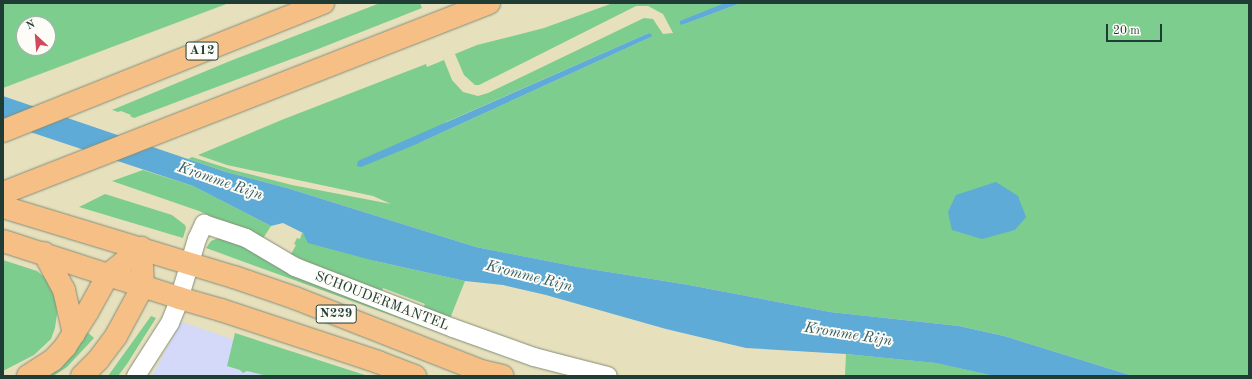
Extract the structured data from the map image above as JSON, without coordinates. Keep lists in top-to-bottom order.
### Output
{
  "streets": {
    "main road": ["A12", "SCHOUDERMANTEL", "N229"]
  },
  "water": ["Kromme Rijn"],
  "scale_bar": "20 m",
  "north": "top left"
}
